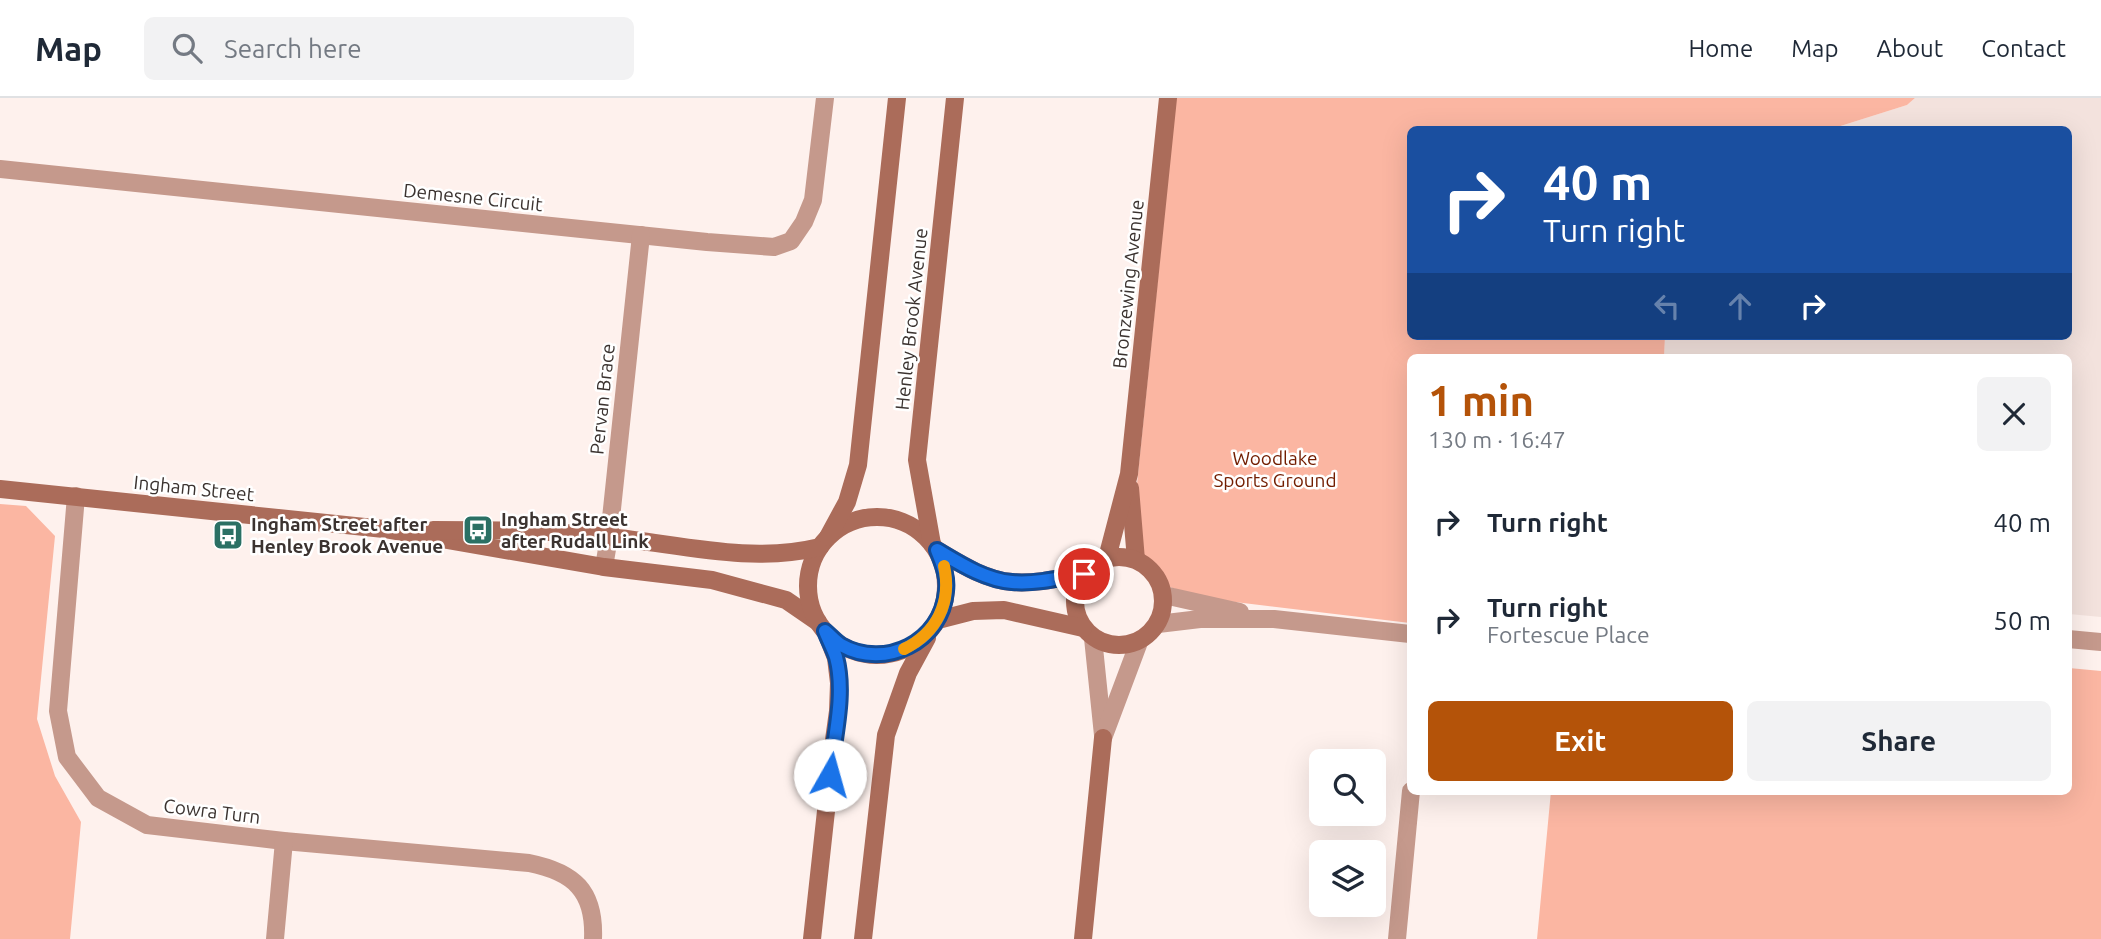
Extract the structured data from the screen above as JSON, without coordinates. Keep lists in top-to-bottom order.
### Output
{
  "streets": {
    "street": [
      "Demesne Circuit",
      "Bronzewing Avenue",
      "Henley Brook Avenue",
      "Pervan Brace",
      "Ingham Street",
      "Cowra Turn"
    ]
  },
  "crossings": [
    ["Demesne Circuit", "Pervan Brace"],
    ["Henley Brook Avenue", "Ingham Street"],
    ["Pervan Brace", "Ingham Street"],
    ["Ingham Street", "Cowra Turn"]
  ],
  "parks": ["Woodlake Sports Ground"],
  "places": {
    "bus stop": ["Ingham Street after Rudall Link", "Ingham Street after Henley Brook Avenue"]
  },
  "page": {
    "header": "Map",
    "search": "Search here",
    "nav": [
      "Home",
      "Map",
      "About",
      "Contact"
    ],
    "turn": ["40 m", "Turn right"],
    "heading": ["1 min", "130 m · 16:47"],
    "list": [
      {
        "name": "Turn right",
        "value": "40 m"
      },
      {
        "name": "Turn right",
        "note": "Fortescue Place",
        "value": "50 m"
      }
    ],
    "buttons": ["Exit", "Share"]
  }
}
